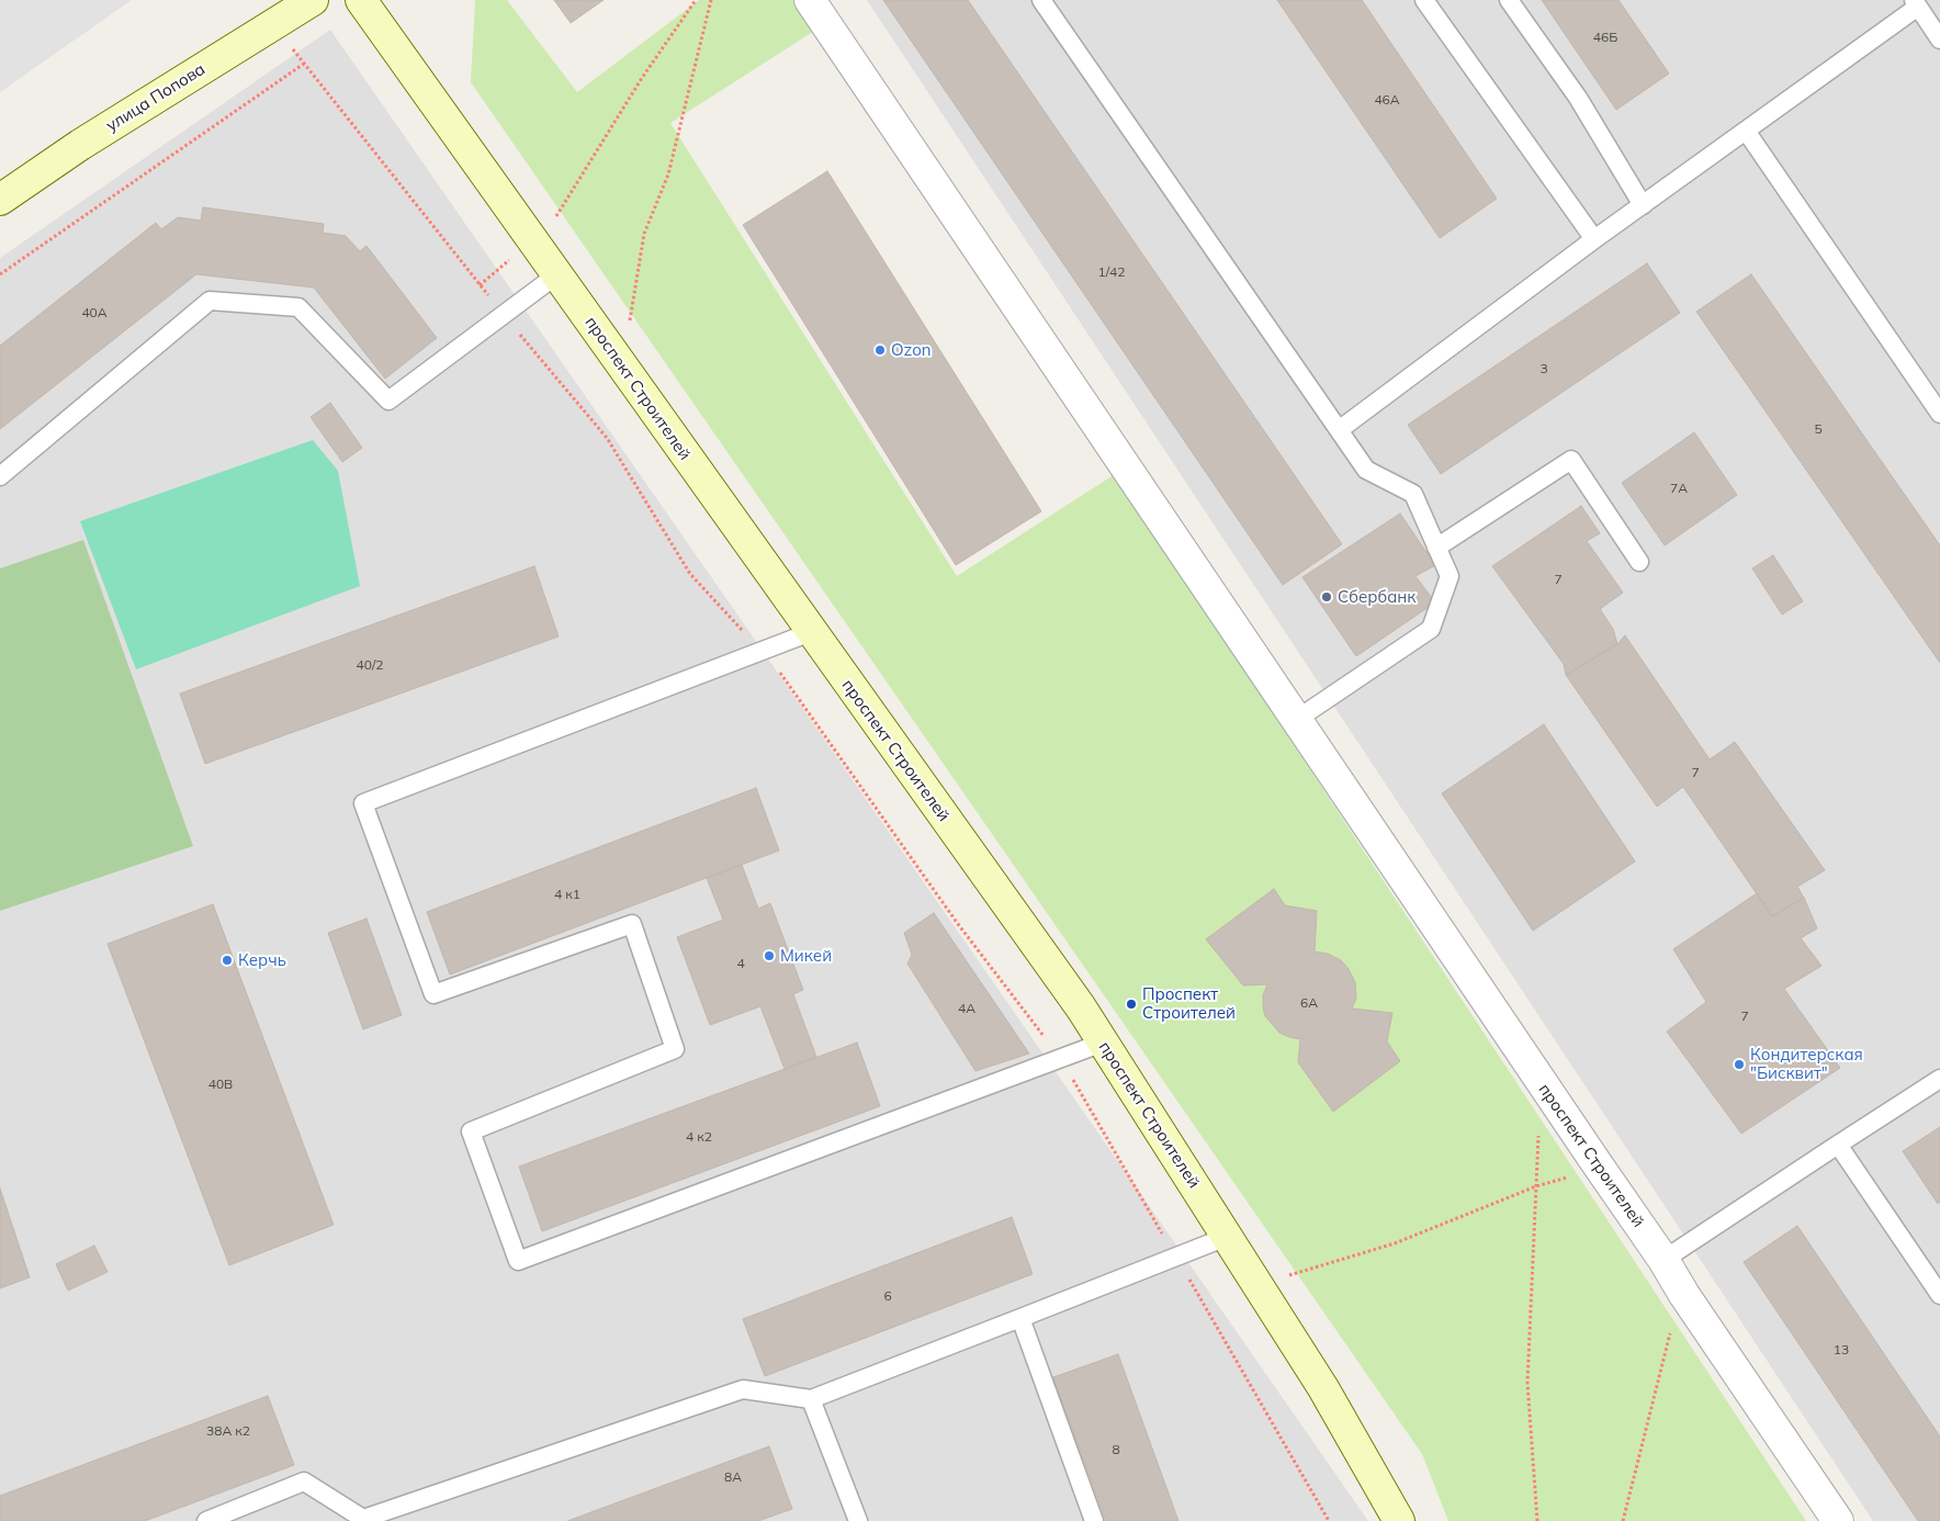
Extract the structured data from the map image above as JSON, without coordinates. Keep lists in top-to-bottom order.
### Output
{
  "streets": {
    "main road": ["улица Попова", "проспект Строителей"]
  },
  "places": [
    "Ozon",
    "Сбербанк",
    "Микей",
    "Керчь",
    "Проспект Строителей",
    "Кондитерская \"Бисквит\""
  ],
  "house_numbers": [
    "46Б",
    "46А",
    "1/42",
    "40А",
    "3",
    "5",
    "7А",
    "7",
    "40/2",
    "7",
    "4 к1",
    "4",
    "6А",
    "4А",
    "7",
    "40В",
    "4 к2",
    "6",
    "13",
    "38А к2",
    "8",
    "8А"
  ]
}
